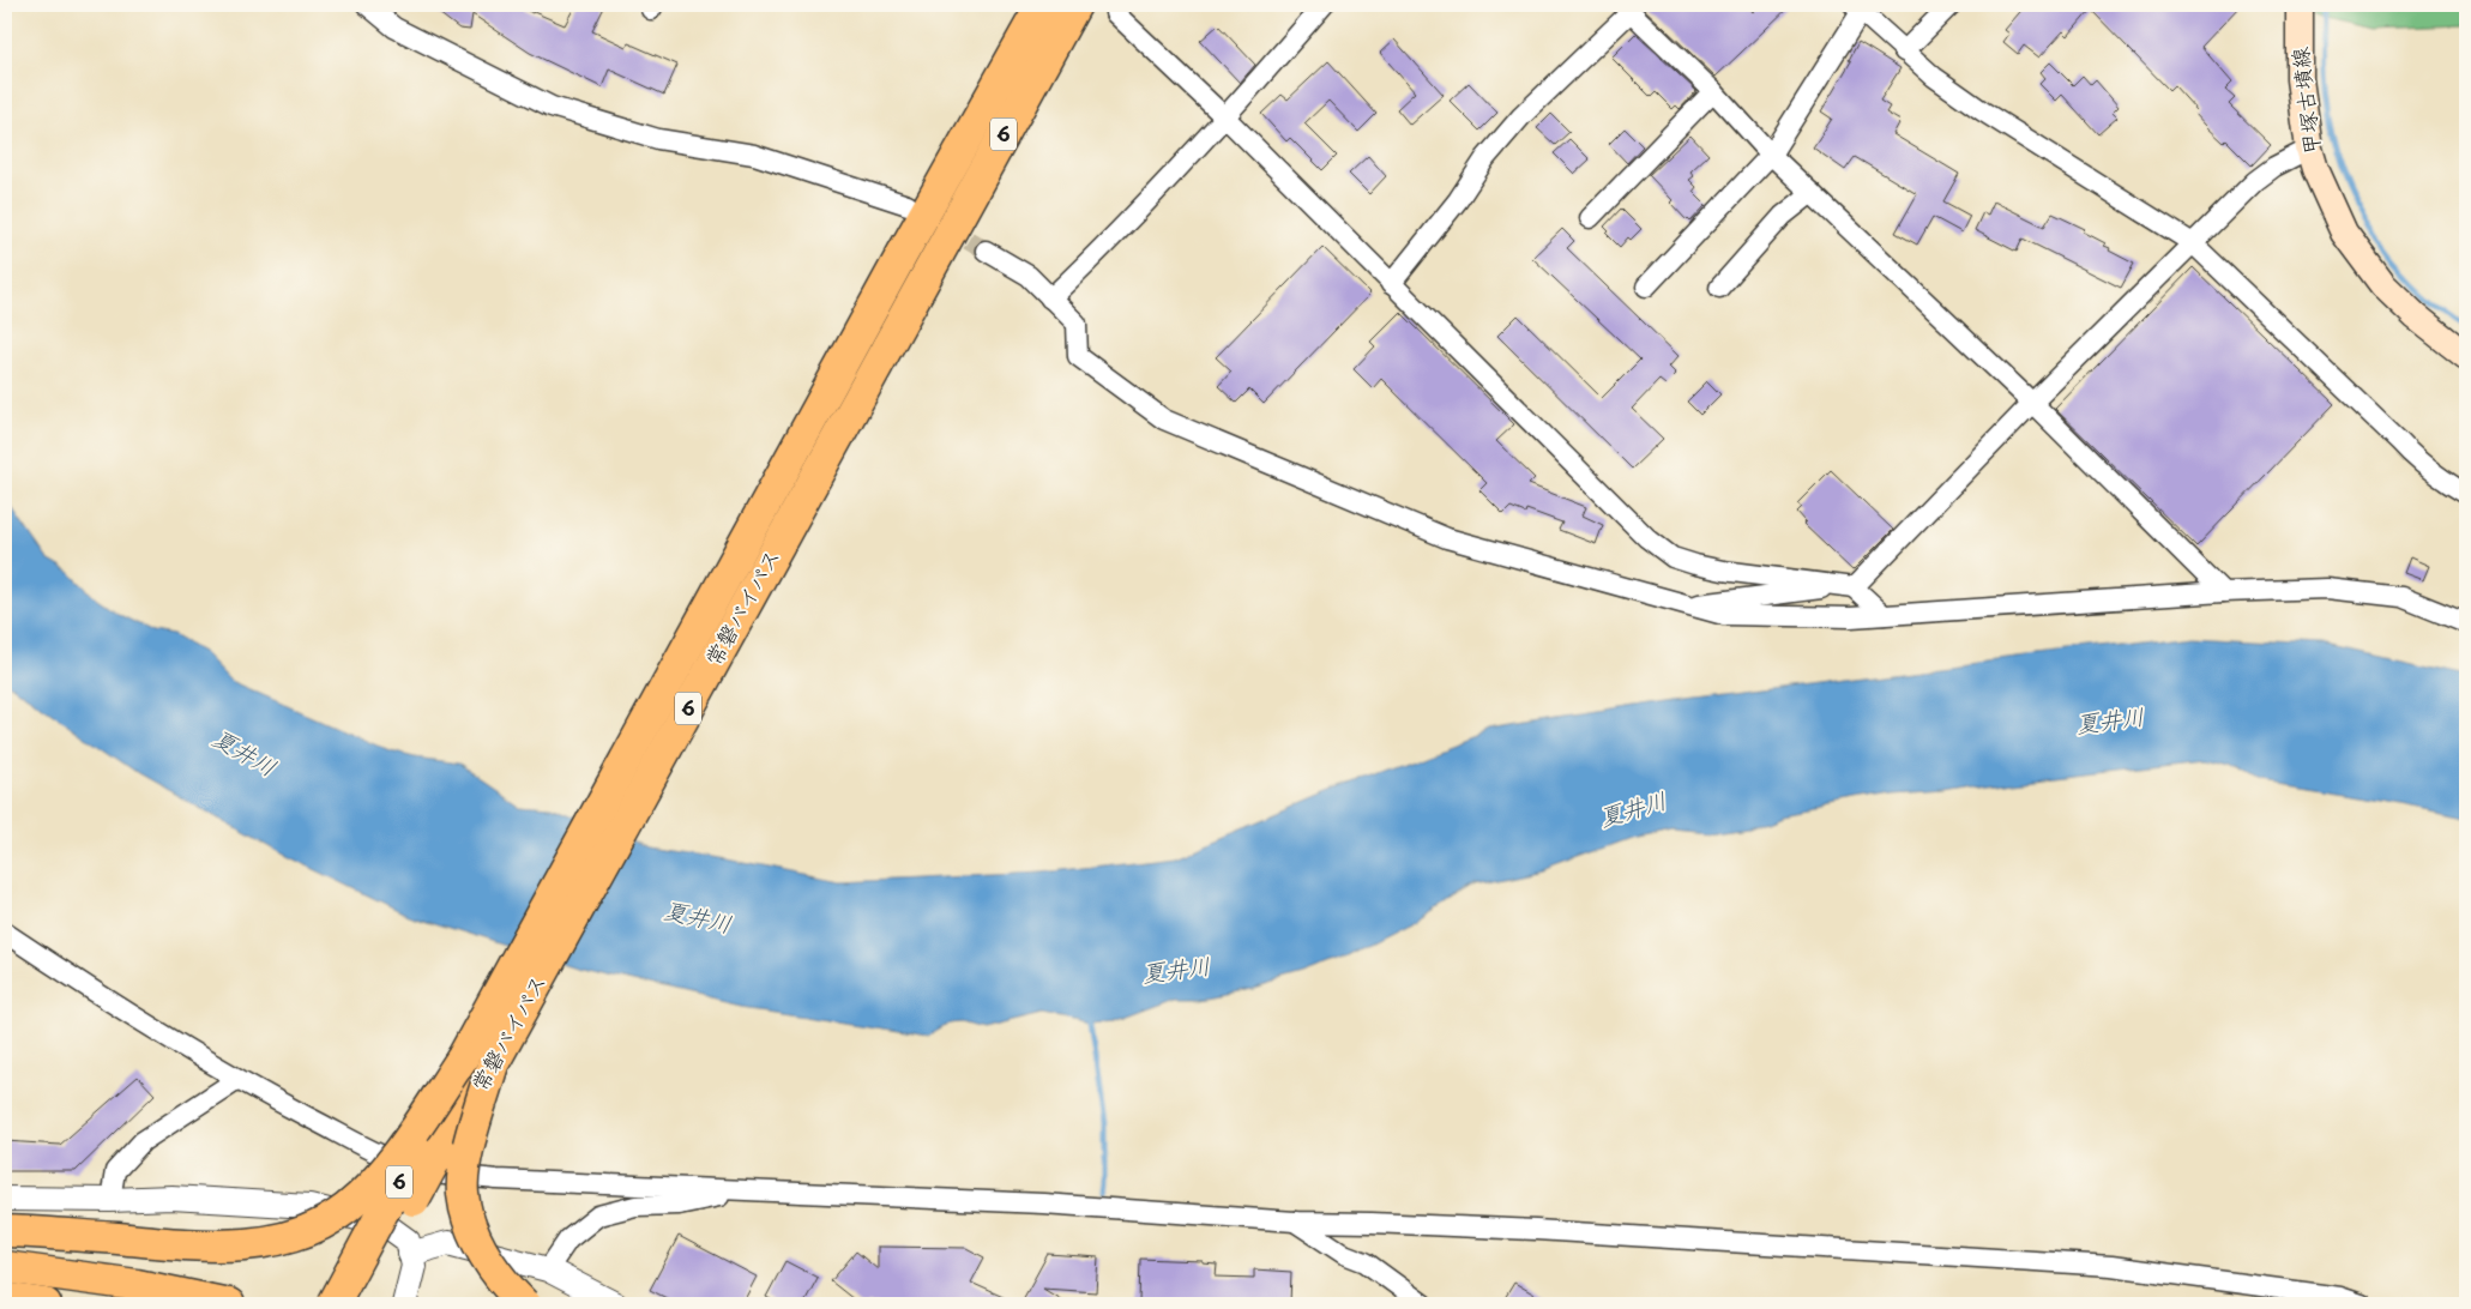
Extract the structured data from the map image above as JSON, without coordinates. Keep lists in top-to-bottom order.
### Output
{
  "streets": {
    "highway": ["6", "常磐バイパス"],
    "main road": ["甲塚古墳線"]
  },
  "crossings": [
    ["6", "常磐バイパス"]
  ],
  "water": ["夏井川"]
}
